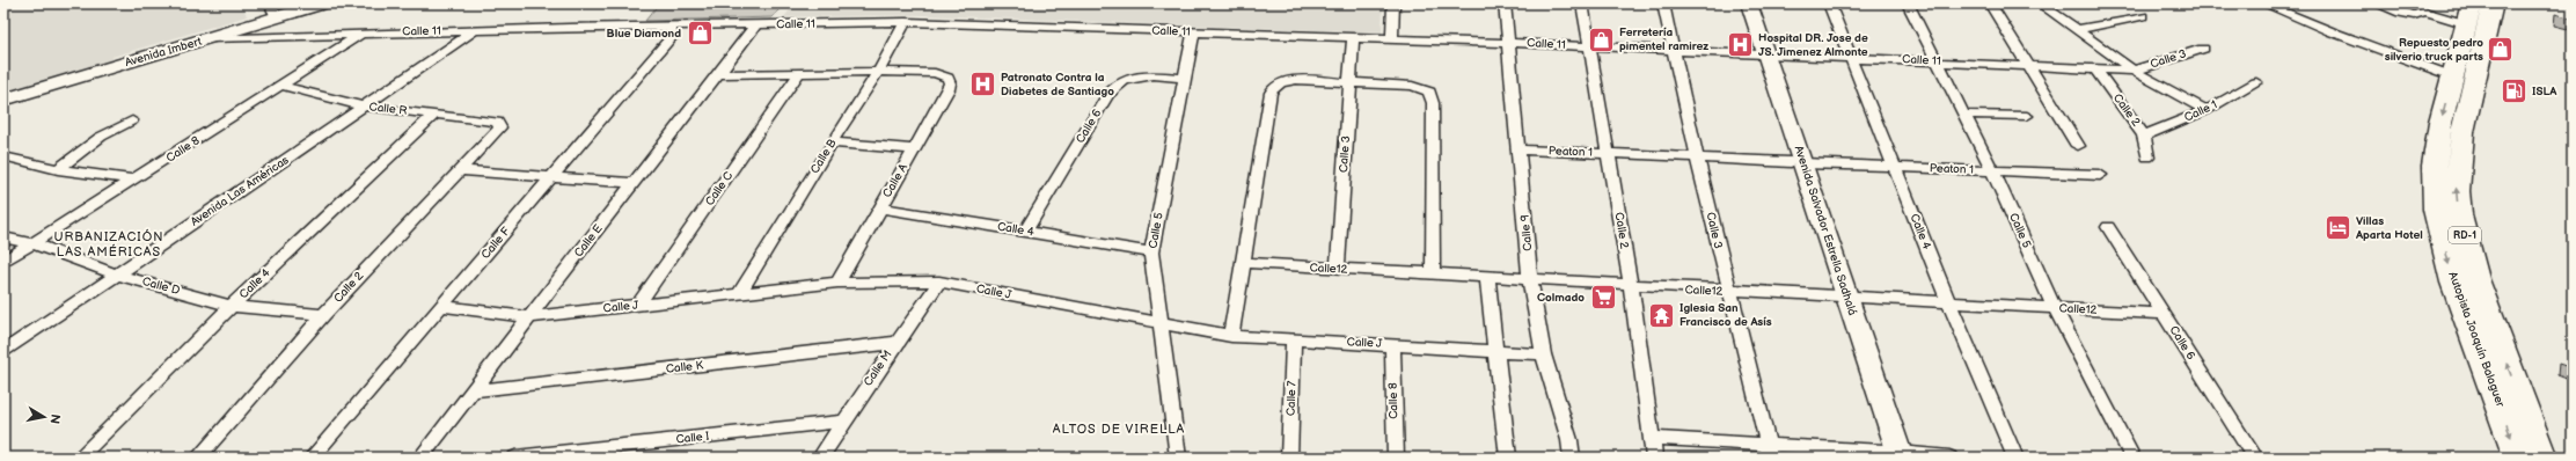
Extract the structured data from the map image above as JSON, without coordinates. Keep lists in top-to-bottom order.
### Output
{
  "streets": {
    "highway": ["RD-1", "Autopista Joaquín Balaguer"],
    "main road": ["Avenida Imbert", "Avenida Salvador Estrella Sadhalá"],
    "street": [
      "Calle 11",
      "Calle 3",
      "Calle R",
      "Calle 2",
      "Calle 1",
      "Calle 6",
      "Calle 8",
      "Peaton 1",
      "Calle B",
      "Calle A",
      "Calle C",
      "Avenida Las Américas",
      "Calle 4",
      "Calle 5",
      "Calle 9",
      "Calle E",
      "Calle F",
      "Calle12",
      "Calle D",
      "Calle J",
      "Calle K",
      "Calle M",
      "Calle 7",
      "Calle I"
    ]
  },
  "crossings": [
    ["Calle 11", "Avenida Imbert"],
    ["Calle 11", "Calle 3"],
    ["Calle 11", "Calle 2"],
    ["Calle 11", "Calle 8"],
    ["Calle 11", "Calle B"],
    ["Calle 11", "Avenida Las Américas"],
    ["Calle 11", "Calle 4"],
    ["Calle 11", "Calle 5"],
    ["Calle 11", "Avenida Salvador Estrella Sadhalá"],
    ["Calle 11", "Calle 9"],
    ["Calle 11", "Calle E"],
    ["Calle 11", "Calle F"],
    ["Calle 3", "Peaton 1"],
    ["Calle 3", "Calle12"],
    ["Calle R", "Calle 2"],
    ["Calle R", "Calle 8"],
    ["Calle R", "Avenida Las Américas"],
    ["Calle R", "Calle 4"],
    ["Calle 2", "Calle 1"],
    ["Calle 2", "Peaton 1"],
    ["Calle 2", "Calle12"],
    ["Calle 2", "Calle D"],
    ["Calle 6", "Calle 4"],
    ["Calle 6", "Calle 5"],
    ["Calle 6", "Calle12"],
    ["Calle 8", "Calle D"],
    ["Calle 8", "Calle J"],
    ["Peaton 1", "Calle 4"],
    ["Peaton 1", "Calle 5"],
    ["Peaton 1", "Avenida Salvador Estrella Sadhalá"],
    ["Peaton 1", "Calle 9"],
    ["Calle B", "Calle A"],
    ["Calle B", "Calle J"],
    ["Calle A", "Calle 4"],
    ["Calle A", "Calle J"],
    ["Calle C", "Calle J"],
    ["Avenida Las Américas", "Calle D"],
    ["Calle 4", "Calle 5"],
    ["Calle 4", "Calle12"],
    ["Calle 4", "Calle D"],
    ["Calle 5", "Calle12"],
    ["Calle 5", "Calle J"],
    ["Avenida Salvador Estrella Sadhalá", "Calle12"],
    ["Calle 9", "Calle12"],
    ["Calle 9", "Calle J"],
    ["Calle E", "Calle J"],
    ["Calle E", "Calle K"],
    ["Calle F", "Calle J"],
    ["Calle J", "Calle M"],
    ["Calle J", "Calle 7"],
    ["Calle K", "Calle M"],
    ["Calle M", "Calle I"]
  ],
  "districts": ["URBANIZACIÓN LAS AMÉRICAS", "ALTOS DE VIRELLA"],
  "places": {
    "shop": ["Blue Diamond", "Ferretería pimentel ramirez", "Repuesto pedro silverio truck parts"],
    "hospital": ["Hospital DR. Jose de JS. Jimenez Almonte", "Patronato Contra la Diabetes de Santiago"],
    "fuel station": ["ISLA"],
    "hotel": ["Villas Aparta Hotel"],
    "supermarket": ["Colmado"],
    "temple": ["Iglesia San Francisco de Asís"]
  },
  "north": "right"
}
